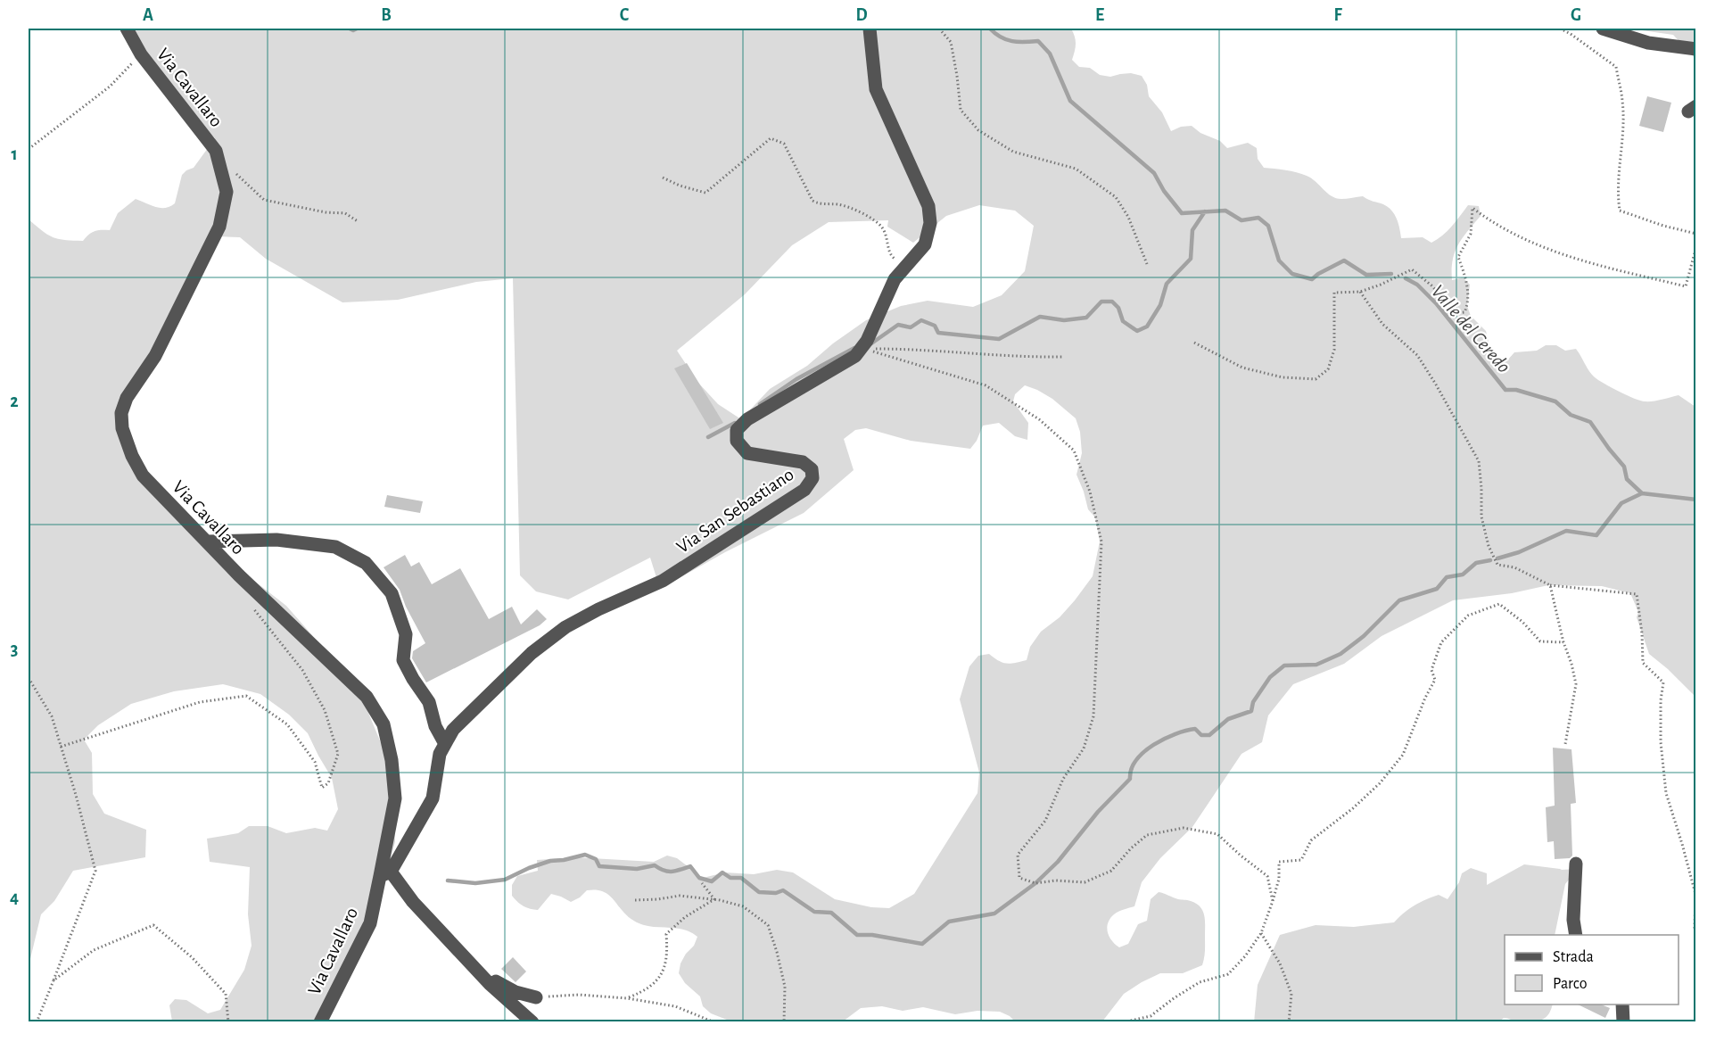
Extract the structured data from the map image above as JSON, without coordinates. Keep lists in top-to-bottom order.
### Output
{
  "streets": {
    "street": ["Via Cavallaro", "Via San Sebastiano"]
  },
  "crossings": [
    ["Via Cavallaro", "Via San Sebastiano"]
  ],
  "water": ["Valle del Ceredo"],
  "legend": ["Strada", "Parco"],
  "grid": {
    "columns": [
      "A",
      "B",
      "C",
      "D",
      "E",
      "F",
      "G"
    ],
    "rows": [
      "1",
      "2",
      "3",
      "4"
    ]
  }
}
